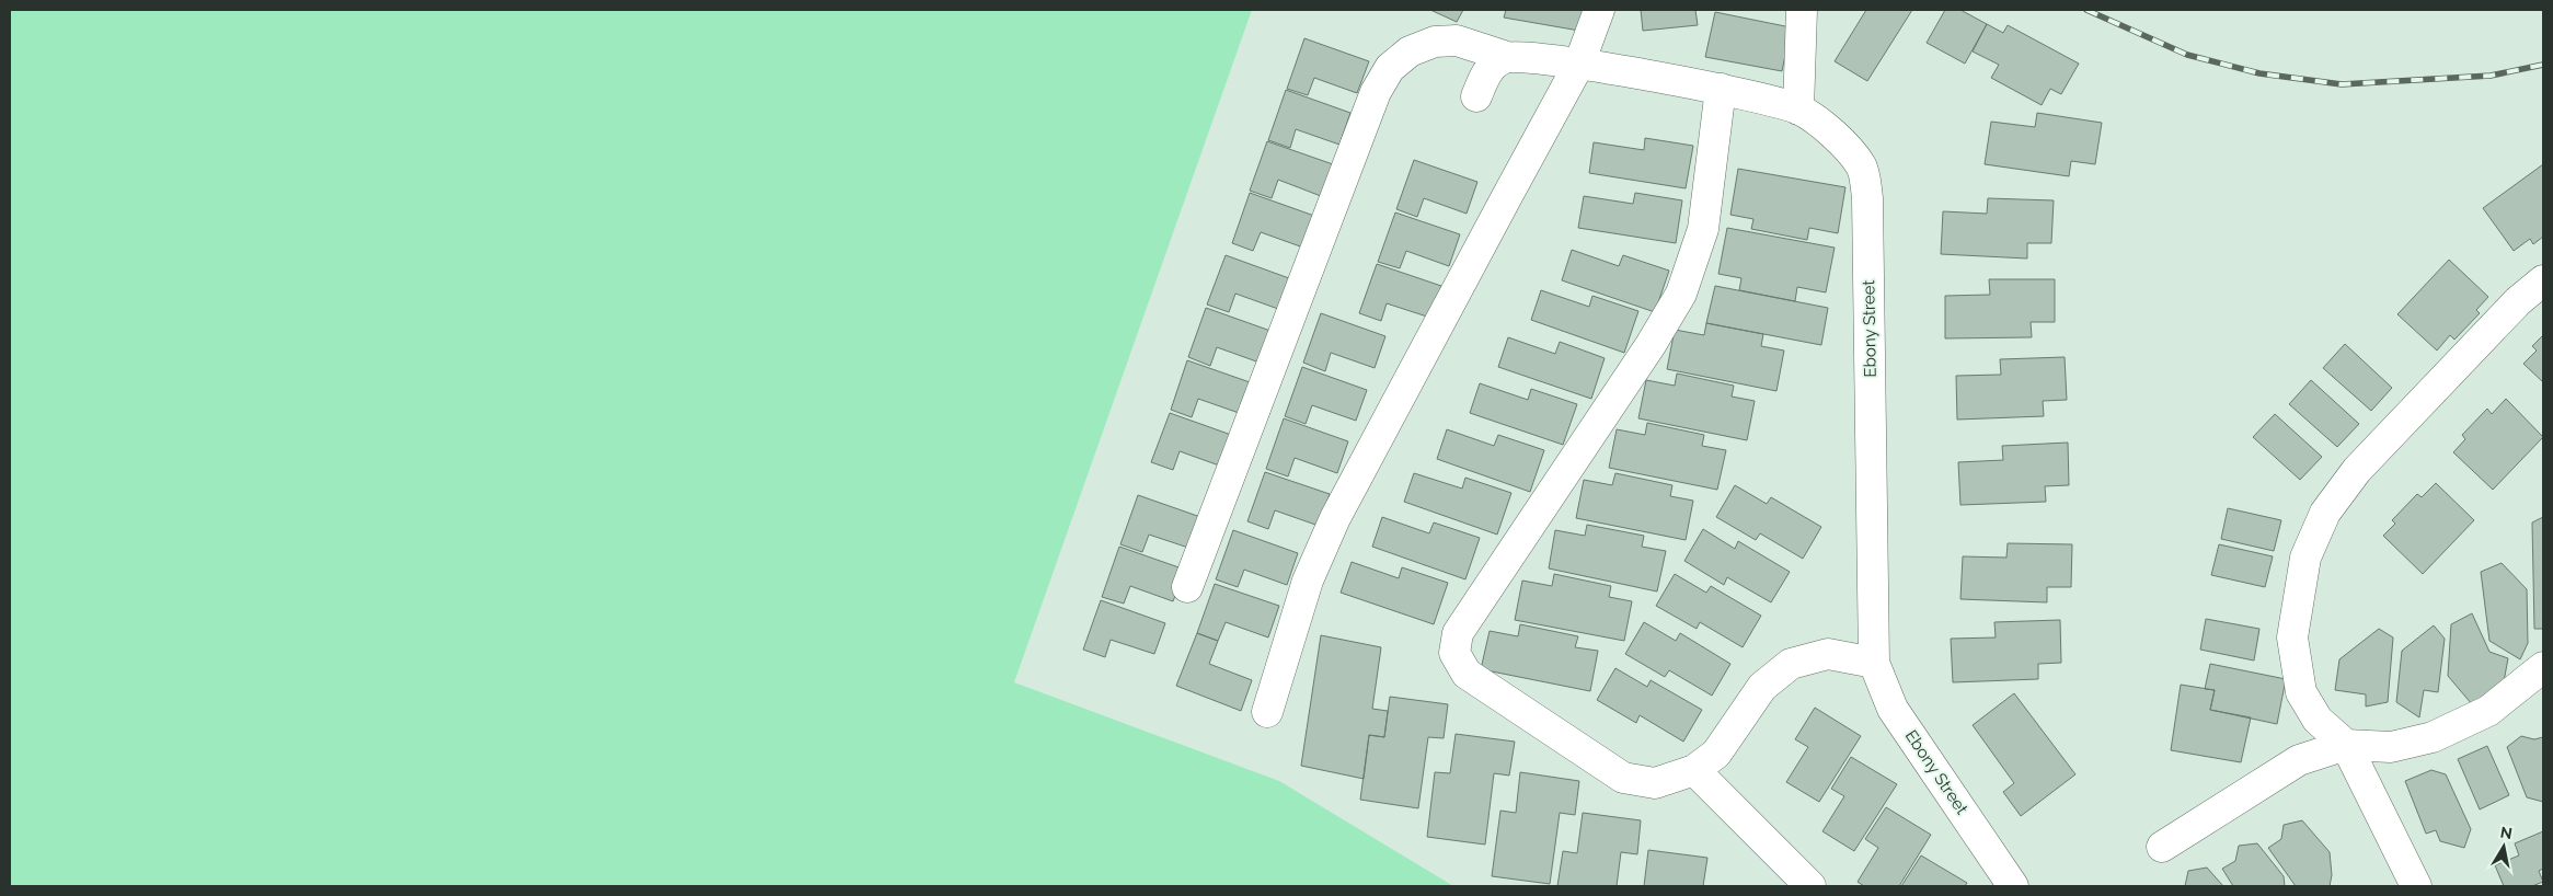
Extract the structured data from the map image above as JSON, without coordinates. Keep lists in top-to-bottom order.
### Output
{
  "streets": {
    "street": ["Ebony Street"]
  },
  "north": "top"
}
